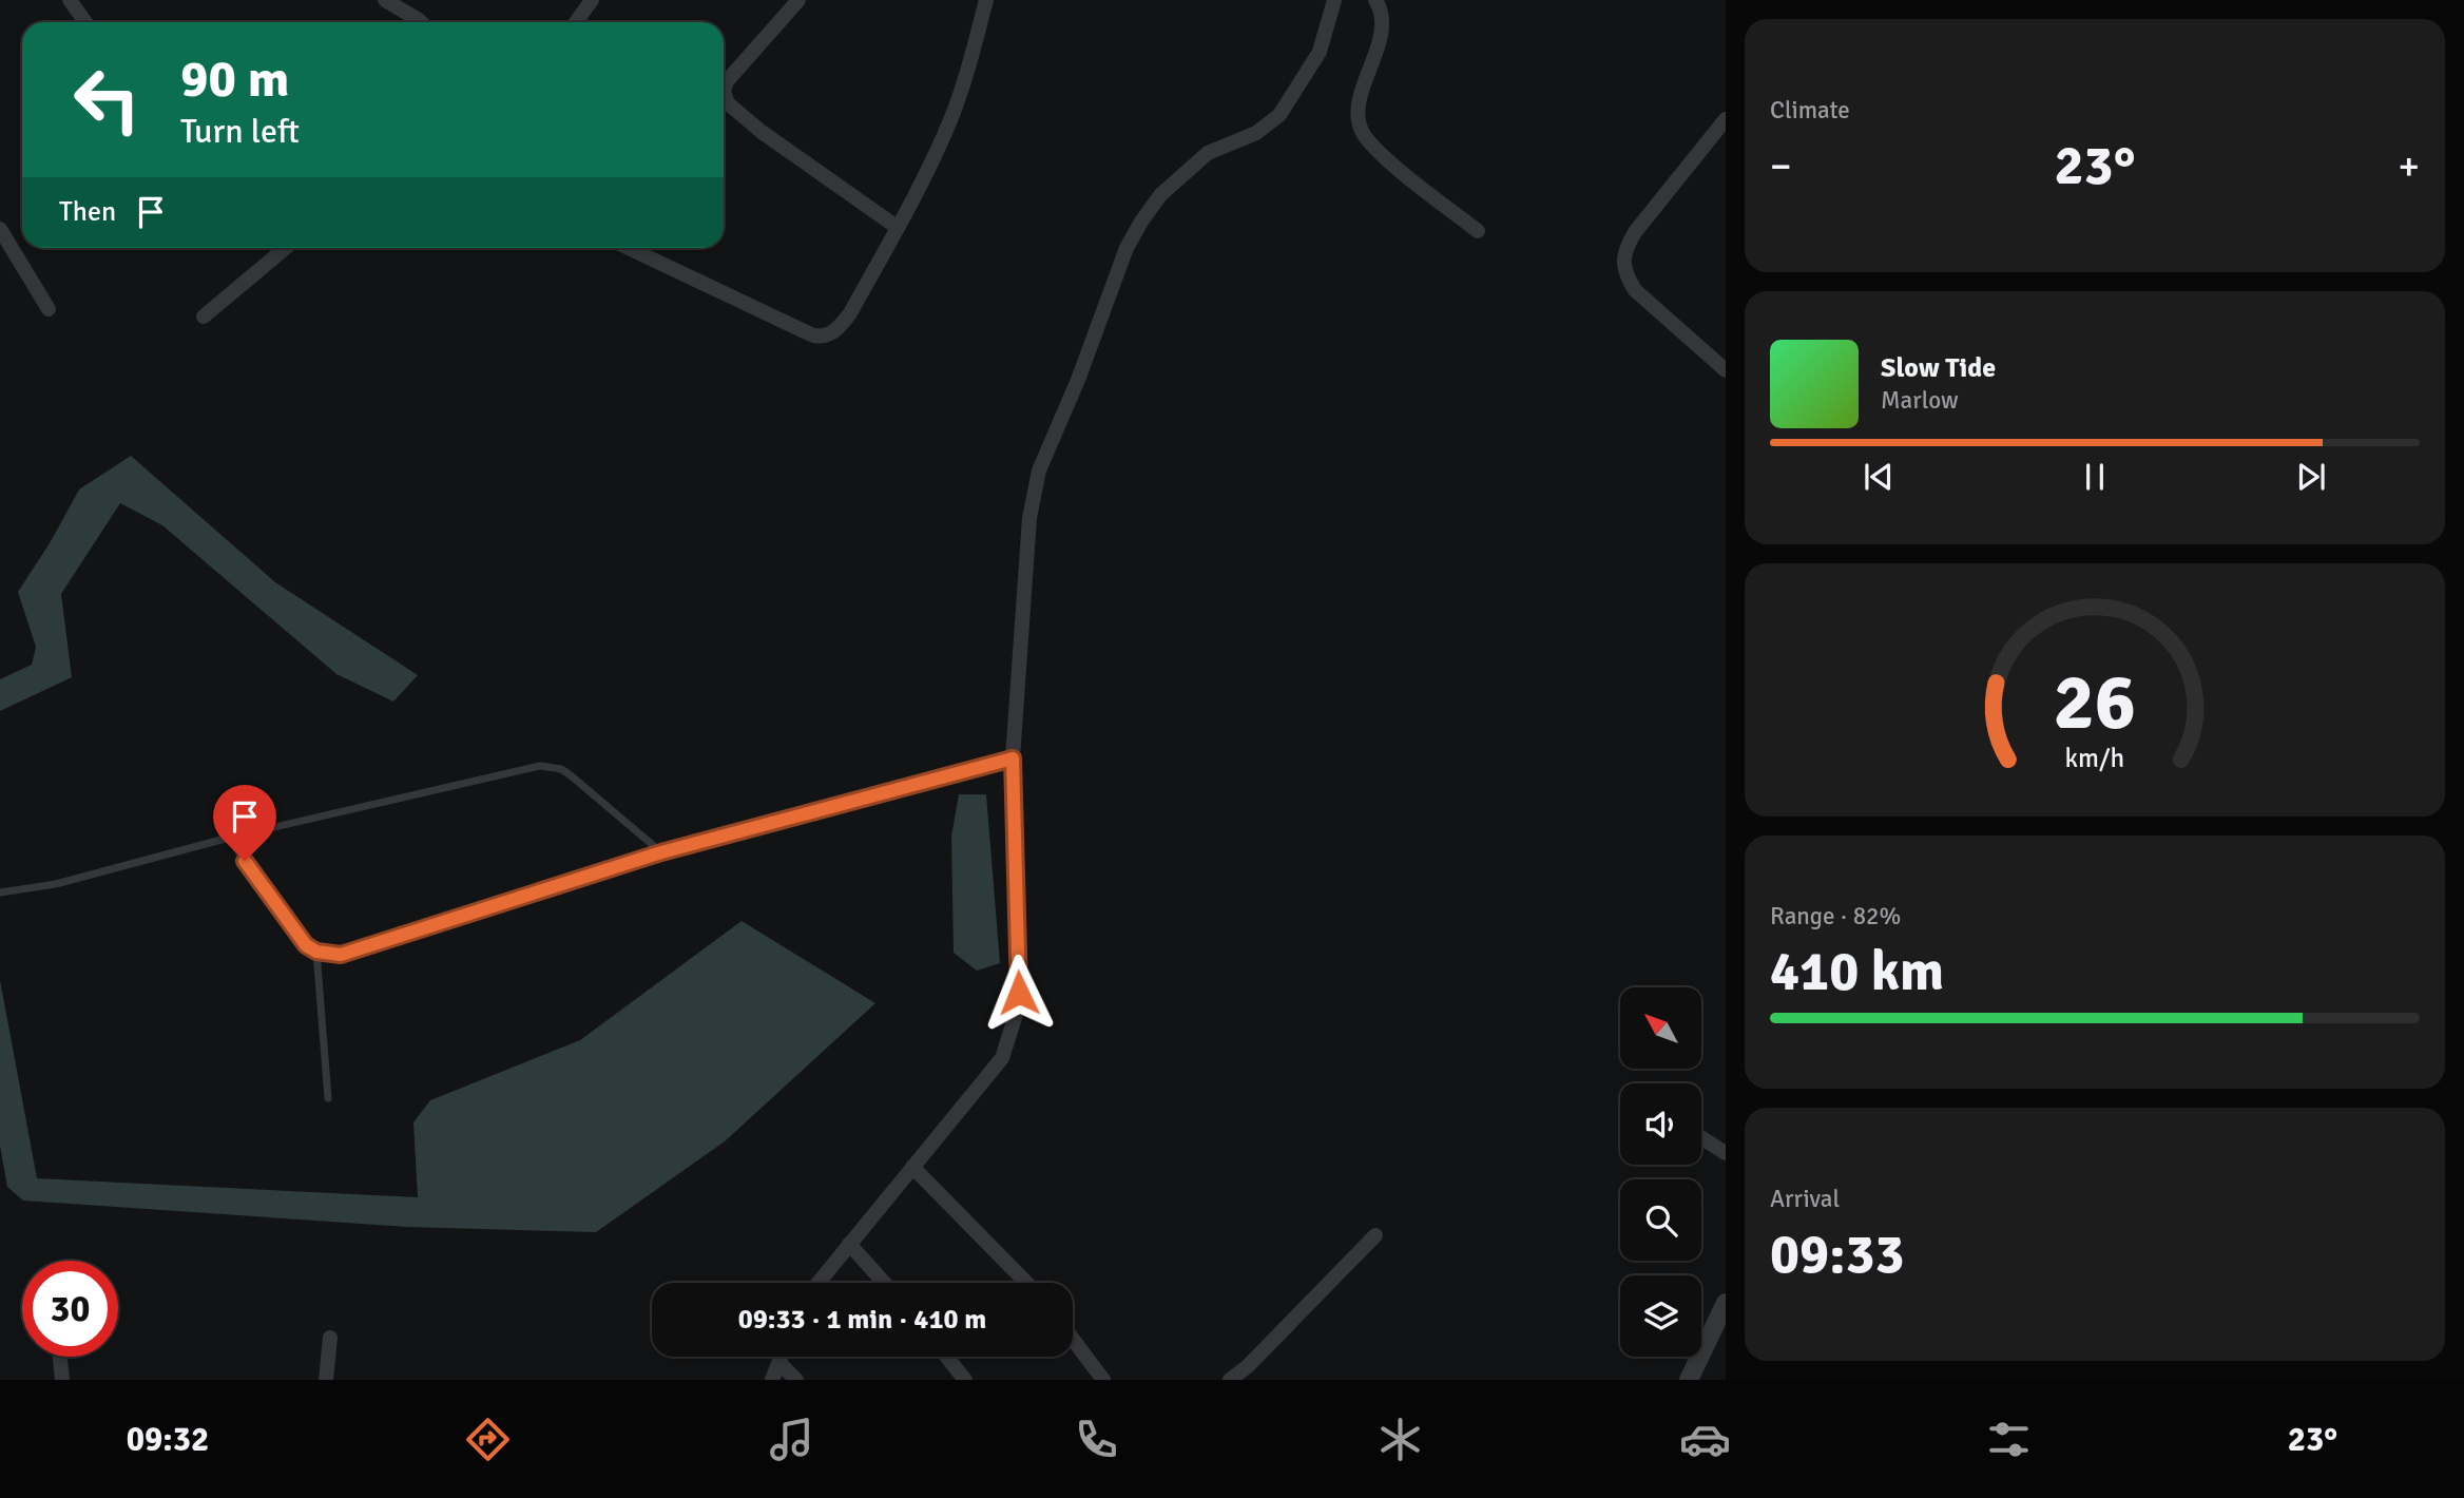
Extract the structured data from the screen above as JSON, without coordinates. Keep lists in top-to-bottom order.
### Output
{
  "north": "top left",
  "page": {
    "tile": [
      "Climate",
      ["Range · 82%", "410 km"],
      ["Arrival", "09:33"]
    ],
    "turn": ["90 m", "Turn left"],
    "heat": ["−", "23°", "+"],
    "then": "Then",
    "song": ["Slow Tide", "Marlow"],
    "limit": "30",
    "trip": "09:33 · 1 min · 410 m",
    "tabs": ["09:32", "23°"],
    "gauge": ["26", "km/h"]
  }
}
